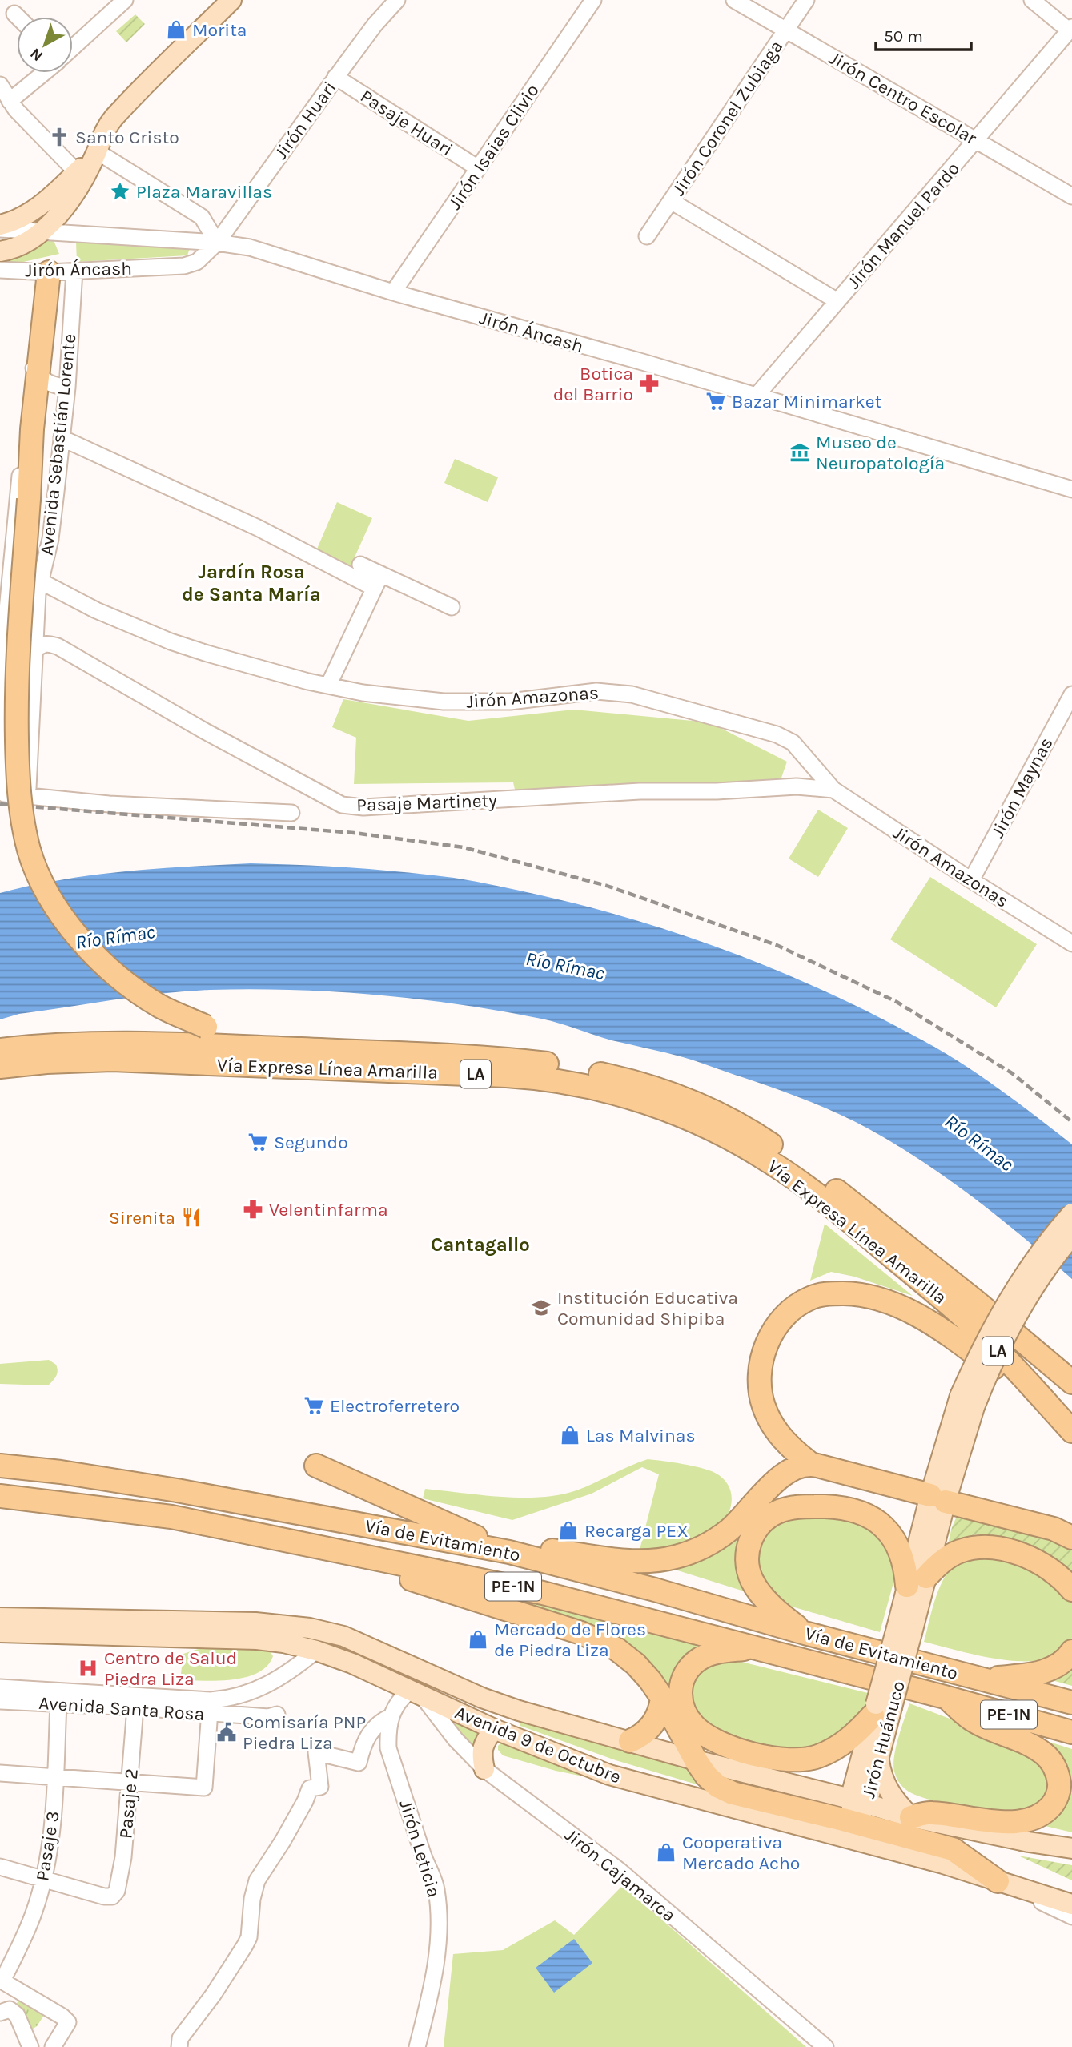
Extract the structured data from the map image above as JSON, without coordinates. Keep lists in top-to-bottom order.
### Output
{
  "streets": {
    "highway": [
      "Vía Expresa Línea Amarilla",
      "LA",
      "Vía de Evitamiento",
      "PE-1N"
    ],
    "main road": ["Jirón Áncash", "Jirón Huánuco", "Avenida 9 de Octubre"],
    "street": [
      "Jirón Centro Escolar",
      "Jirón Coronel Zubiaga",
      "Jirón Huari",
      "Pasaje Huari",
      "Jirón Isaias Clivio",
      "Jirón Manuel Pardo",
      "Avenida Sebastián Lorente",
      "Jirón Amazonas",
      "Jirón Maynas",
      "Pasaje Martinety",
      "Avenida Santa Rosa",
      "Pasaje 2",
      "Pasaje 3",
      "Jirón Leticia",
      "Jirón Cajamarca"
    ]
  },
  "crossings": [
    ["Jirón Centro Escolar", "Jirón Coronel Zubiaga"],
    ["Jirón Centro Escolar", "Jirón Manuel Pardo"],
    ["Jirón Huari", "Pasaje Huari"],
    ["Jirón Huari", "Jirón Áncash"],
    ["Pasaje Huari", "Jirón Isaias Clivio"],
    ["Jirón Isaias Clivio", "Jirón Áncash"],
    ["Jirón Manuel Pardo", "Jirón Áncash"],
    ["Jirón Áncash", "Avenida Sebastián Lorente"],
    ["Avenida Sebastián Lorente", "Jirón Amazonas"],
    ["Avenida Sebastián Lorente", "Pasaje Martinety"],
    ["Jirón Amazonas", "Jirón Maynas"],
    ["Jirón Amazonas", "Pasaje Martinety"],
    ["Avenida Santa Rosa", "Avenida 9 de Octubre"],
    ["Avenida Santa Rosa", "Pasaje 2"],
    ["Avenida Santa Rosa", "Pasaje 3"],
    ["Jirón Huánuco", "Avenida 9 de Octubre"],
    ["Avenida 9 de Octubre", "Jirón Leticia"],
    ["Avenida 9 de Octubre", "Jirón Cajamarca"],
    ["Pasaje 2", "Pasaje 3"],
    ["Jirón Leticia", "Jirón Cajamarca"]
  ],
  "districts": ["Jardín Rosa de Santa María", "Cantagallo"],
  "water": ["Río Rímac"],
  "places": {
    "shop": [
      "Morita",
      "Las Malvinas",
      "Recarga PEX",
      "Mercado de Flores de Piedra Liza",
      "Cooperativa Mercado Acho"
    ],
    "church": ["Santo Cristo"],
    "place": ["Plaza Maravillas"],
    "pharmacy": ["Botica del Barrio", "Velentinfarma"],
    "supermarket": ["Bazar Minimarket", "Segundo", "Electroferretero"],
    "museum": ["Museo de Neuropatología"],
    "restaurant": ["Sirenita"],
    "school or university": ["Institución Educativa Comunidad Shipiba"],
    "hospital": ["Centro de Salud Piedra Liza"],
    "public building": ["Comisaría PNP Piedra Liza"]
  },
  "scale_bar": "50 m",
  "north": "bottom left"
}
